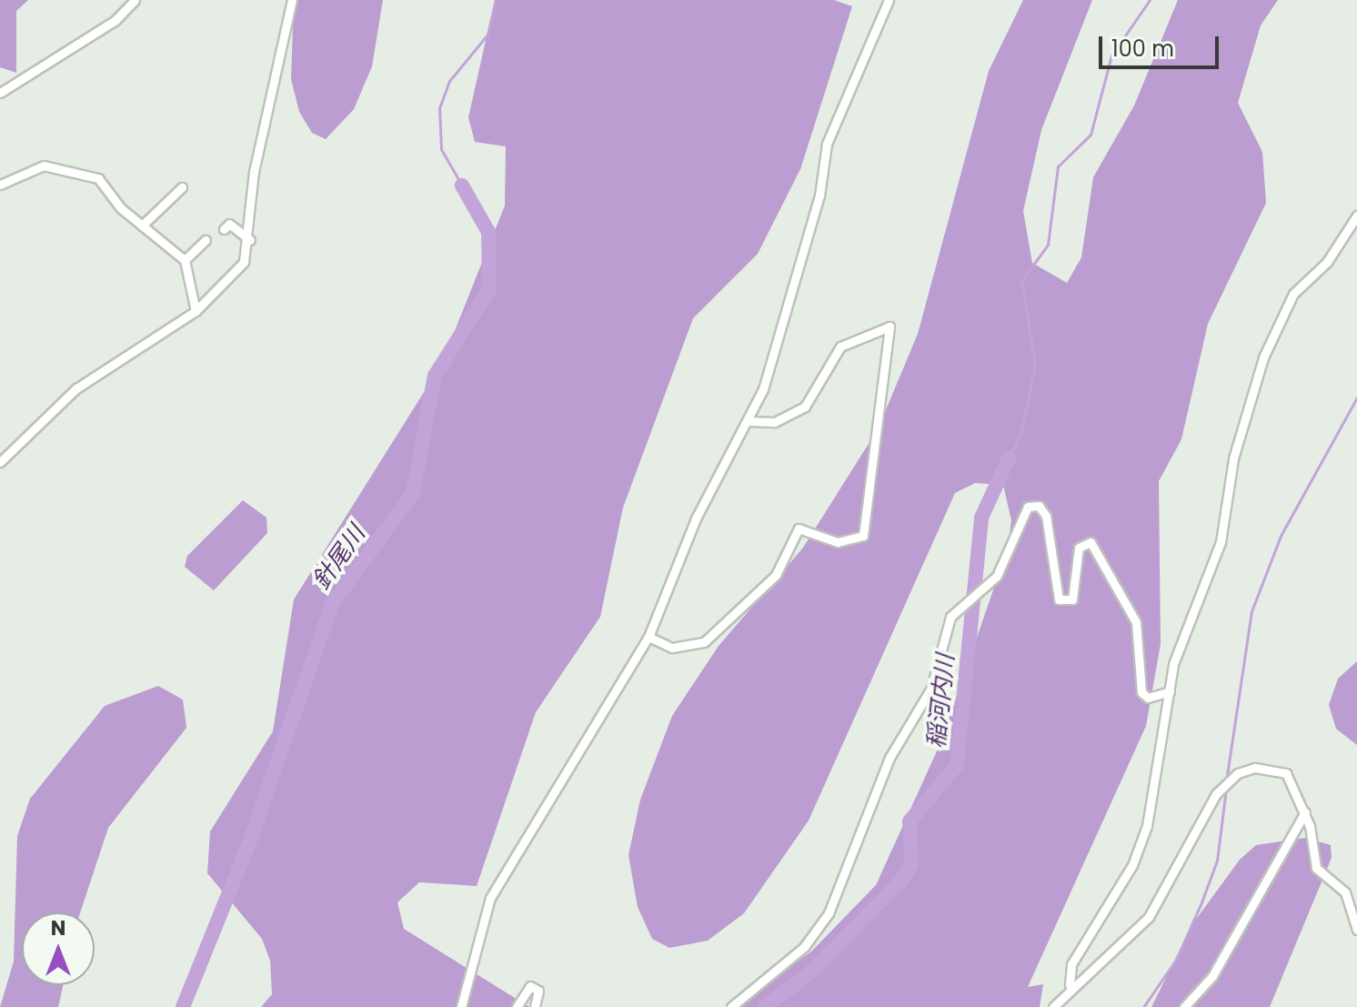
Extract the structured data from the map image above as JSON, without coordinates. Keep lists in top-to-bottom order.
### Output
{
  "water": ["針尾川", "稲河内川"],
  "scale_bar": "100 m",
  "north": "top"
}
